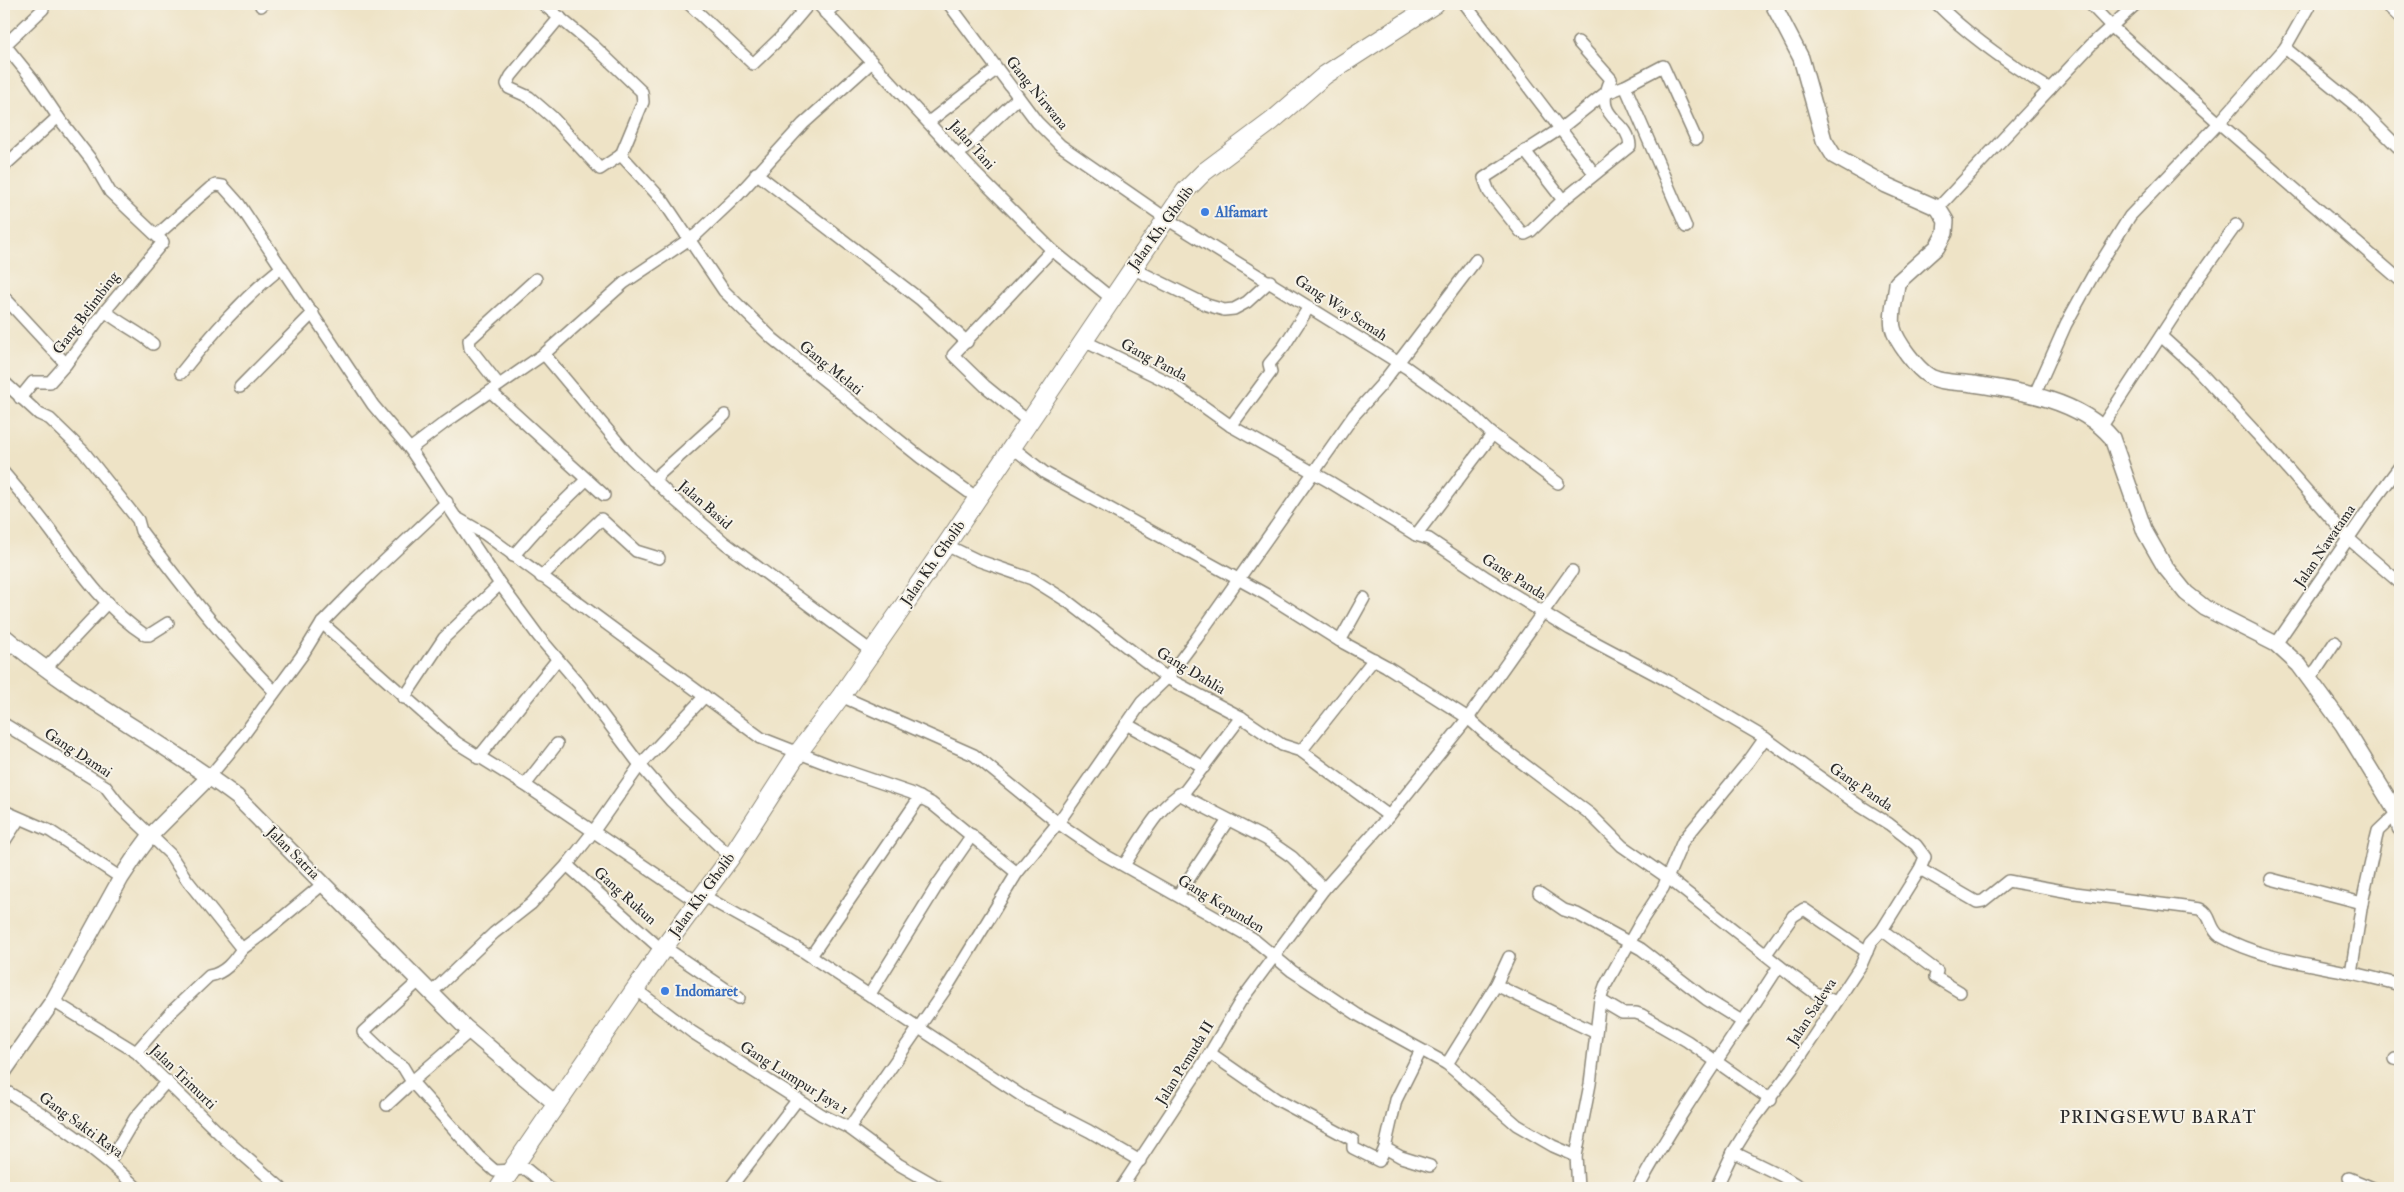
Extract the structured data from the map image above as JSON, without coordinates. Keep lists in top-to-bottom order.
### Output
{
  "streets": {
    "main road": ["Jalan Kh. Gholib"],
    "street": [
      "Gang Nirwana",
      "Jalan Tani",
      "Gang Way Semah",
      "Gang Belimbing",
      "Gang Panda",
      "Gang Melati",
      "Jalan Basid",
      "Jalan Nawatama",
      "Gang Dahlia",
      "Gang Damai",
      "Jalan Satria",
      "Gang Rukun",
      "Gang Kepunden",
      "Jalan Sadewa",
      "Jalan Pemuda II",
      "Jalan Trimurti",
      "Gang Lumpur Jaya 1",
      "Gang Sakti Raya"
    ]
  },
  "crossings": [
    ["Gang Nirwana", "Jalan Kh. Gholib"],
    ["Gang Nirwana", "Gang Way Semah"],
    ["Jalan Tani", "Jalan Kh. Gholib"],
    ["Jalan Kh. Gholib", "Gang Way Semah"],
    ["Jalan Kh. Gholib", "Gang Panda"],
    ["Jalan Kh. Gholib", "Gang Melati"],
    ["Jalan Kh. Gholib", "Jalan Basid"],
    ["Jalan Kh. Gholib", "Gang Dahlia"],
    ["Jalan Kh. Gholib", "Jalan Satria"],
    ["Jalan Kh. Gholib", "Gang Rukun"],
    ["Jalan Kh. Gholib", "Gang Kepunden"],
    ["Jalan Kh. Gholib", "Gang Lumpur Jaya 1"],
    ["Gang Panda", "Jalan Sadewa"],
    ["Gang Panda", "Jalan Pemuda II"],
    ["Gang Dahlia", "Jalan Pemuda II"],
    ["Gang Kepunden", "Jalan Pemuda II"]
  ],
  "districts": ["PRINGSEWU BARAT"],
  "places": ["Alfamart", "Indomaret"]
}
